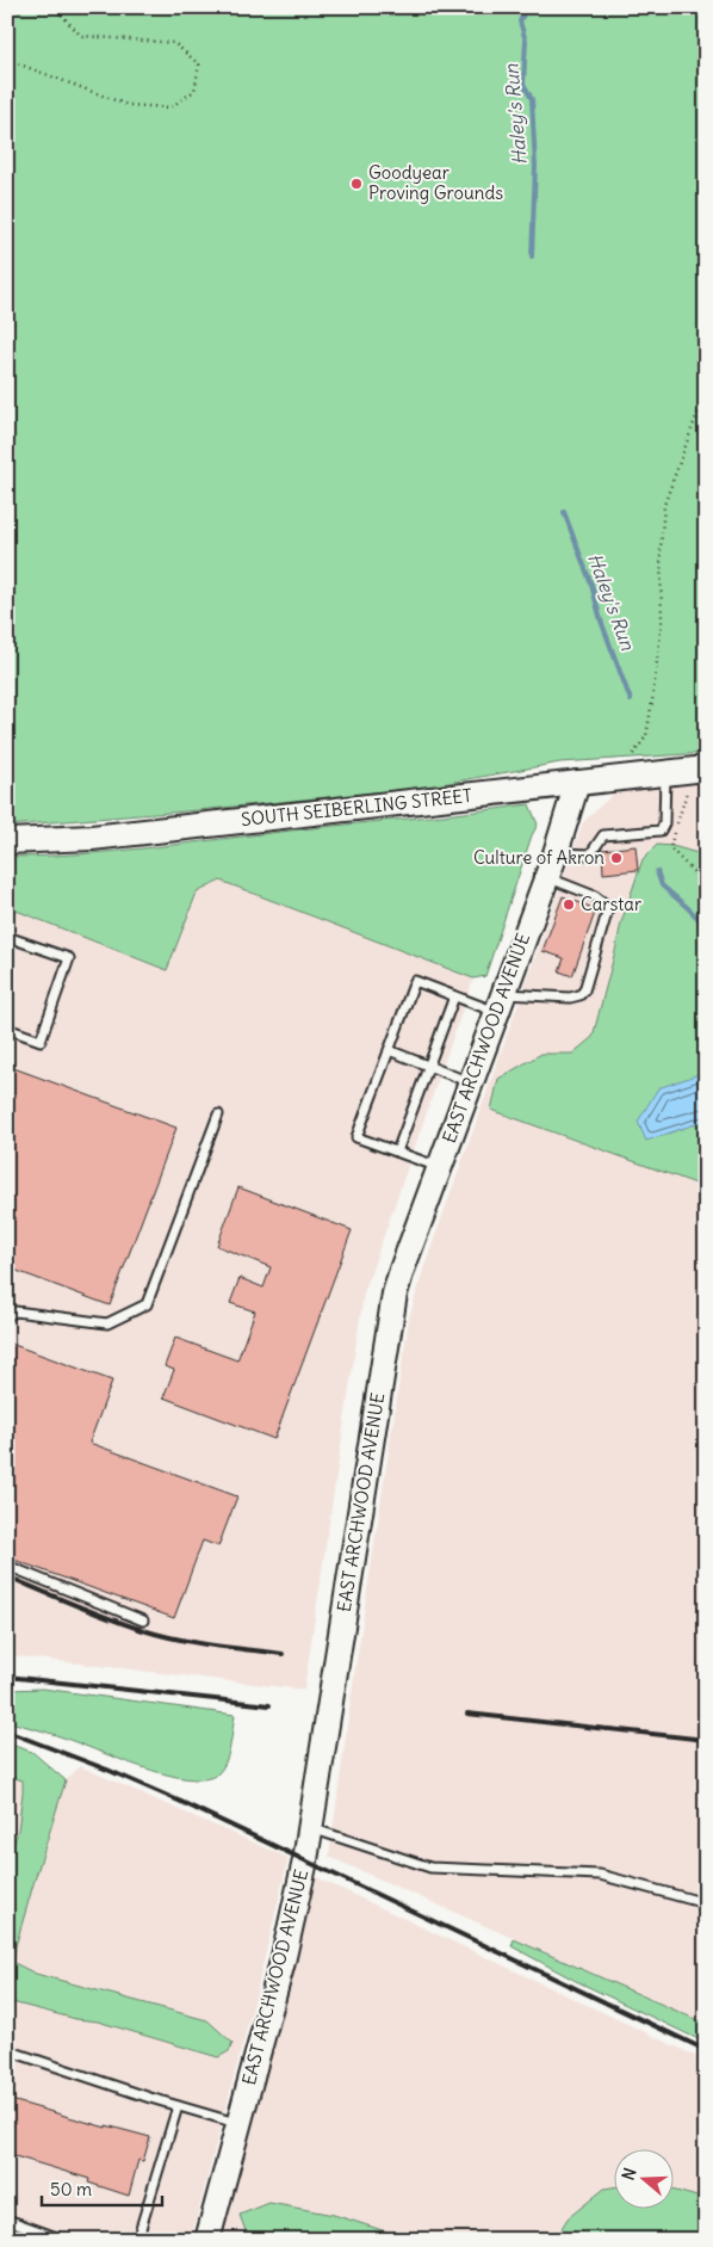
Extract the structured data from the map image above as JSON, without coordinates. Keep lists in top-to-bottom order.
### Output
{
  "streets": {
    "main road": ["SOUTH SEIBERLING STREET", "EAST ARCHWOOD AVENUE"]
  },
  "crossings": [
    ["SOUTH SEIBERLING STREET", "EAST ARCHWOOD AVENUE"]
  ],
  "water": ["Haley's Run"],
  "places": ["Goodyear Proving Grounds", "Culture of Akron", "Carstar"],
  "scale_bar": "50 m",
  "north": "left"
}
